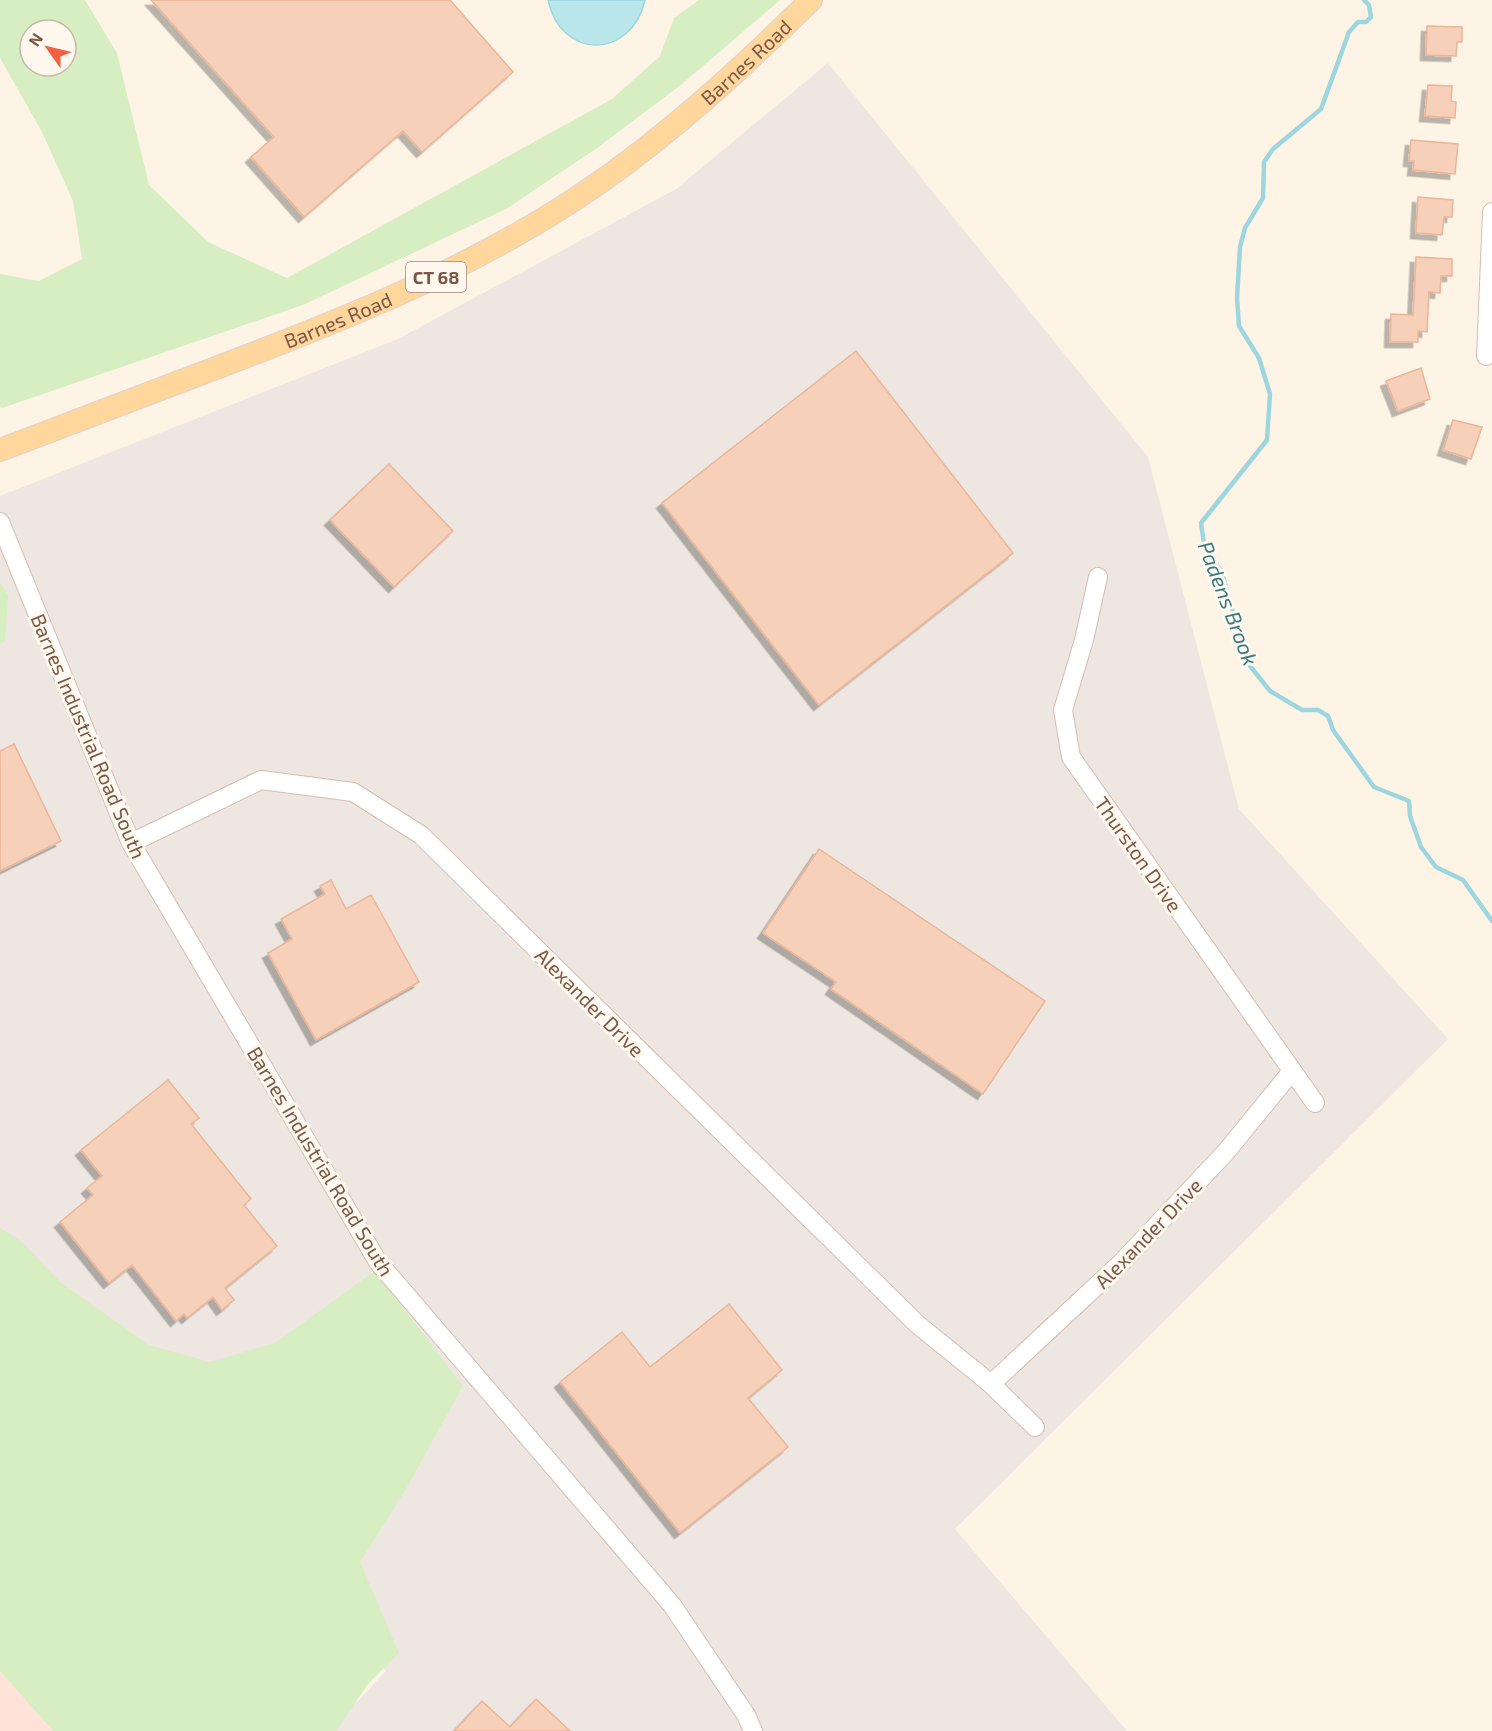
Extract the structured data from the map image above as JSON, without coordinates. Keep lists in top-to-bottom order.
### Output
{
  "streets": {
    "main road": ["Barnes Road", "CT 68"],
    "street": ["Barnes Industrial Road South", "Thurston Drive", "Alexander Drive"]
  },
  "crossings": [
    ["Barnes Industrial Road South", "Alexander Drive"],
    ["Thurston Drive", "Alexander Drive"]
  ],
  "water": ["Padens Brook"],
  "north": "top left"
}
